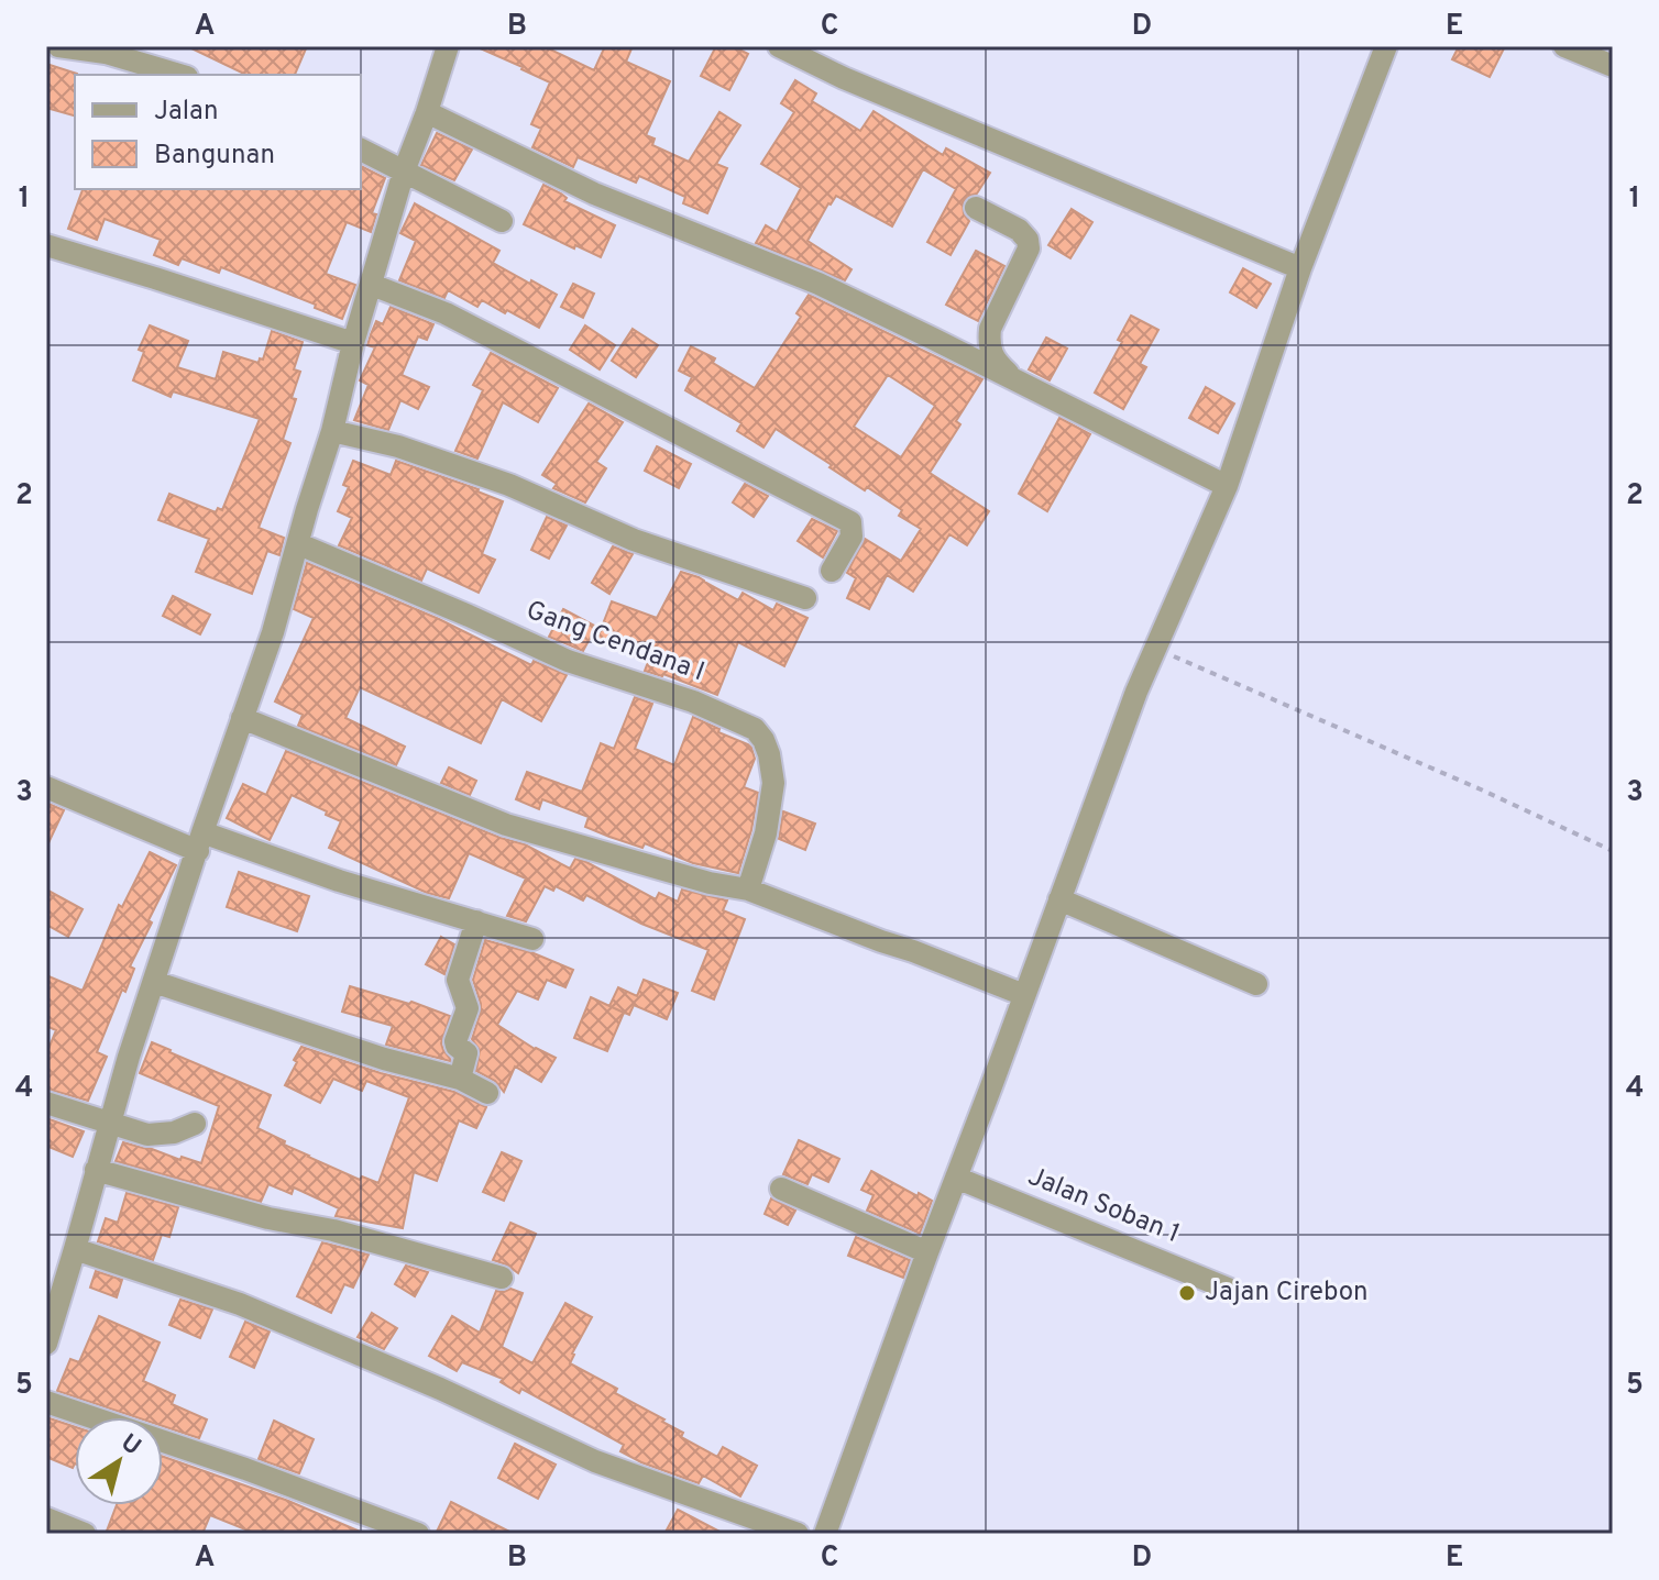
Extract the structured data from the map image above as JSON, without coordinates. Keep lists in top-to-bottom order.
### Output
{
  "streets": {
    "street": ["Gang Cendana I", "Jalan Soban 1"]
  },
  "places": ["Jajan Cirebon"],
  "legend": ["Jalan", "Bangunan"],
  "north": "top right",
  "grid": {
    "columns": [
      "A",
      "B",
      "C",
      "D",
      "E"
    ],
    "rows": [
      "1",
      "2",
      "3",
      "4",
      "5"
    ]
  }
}
